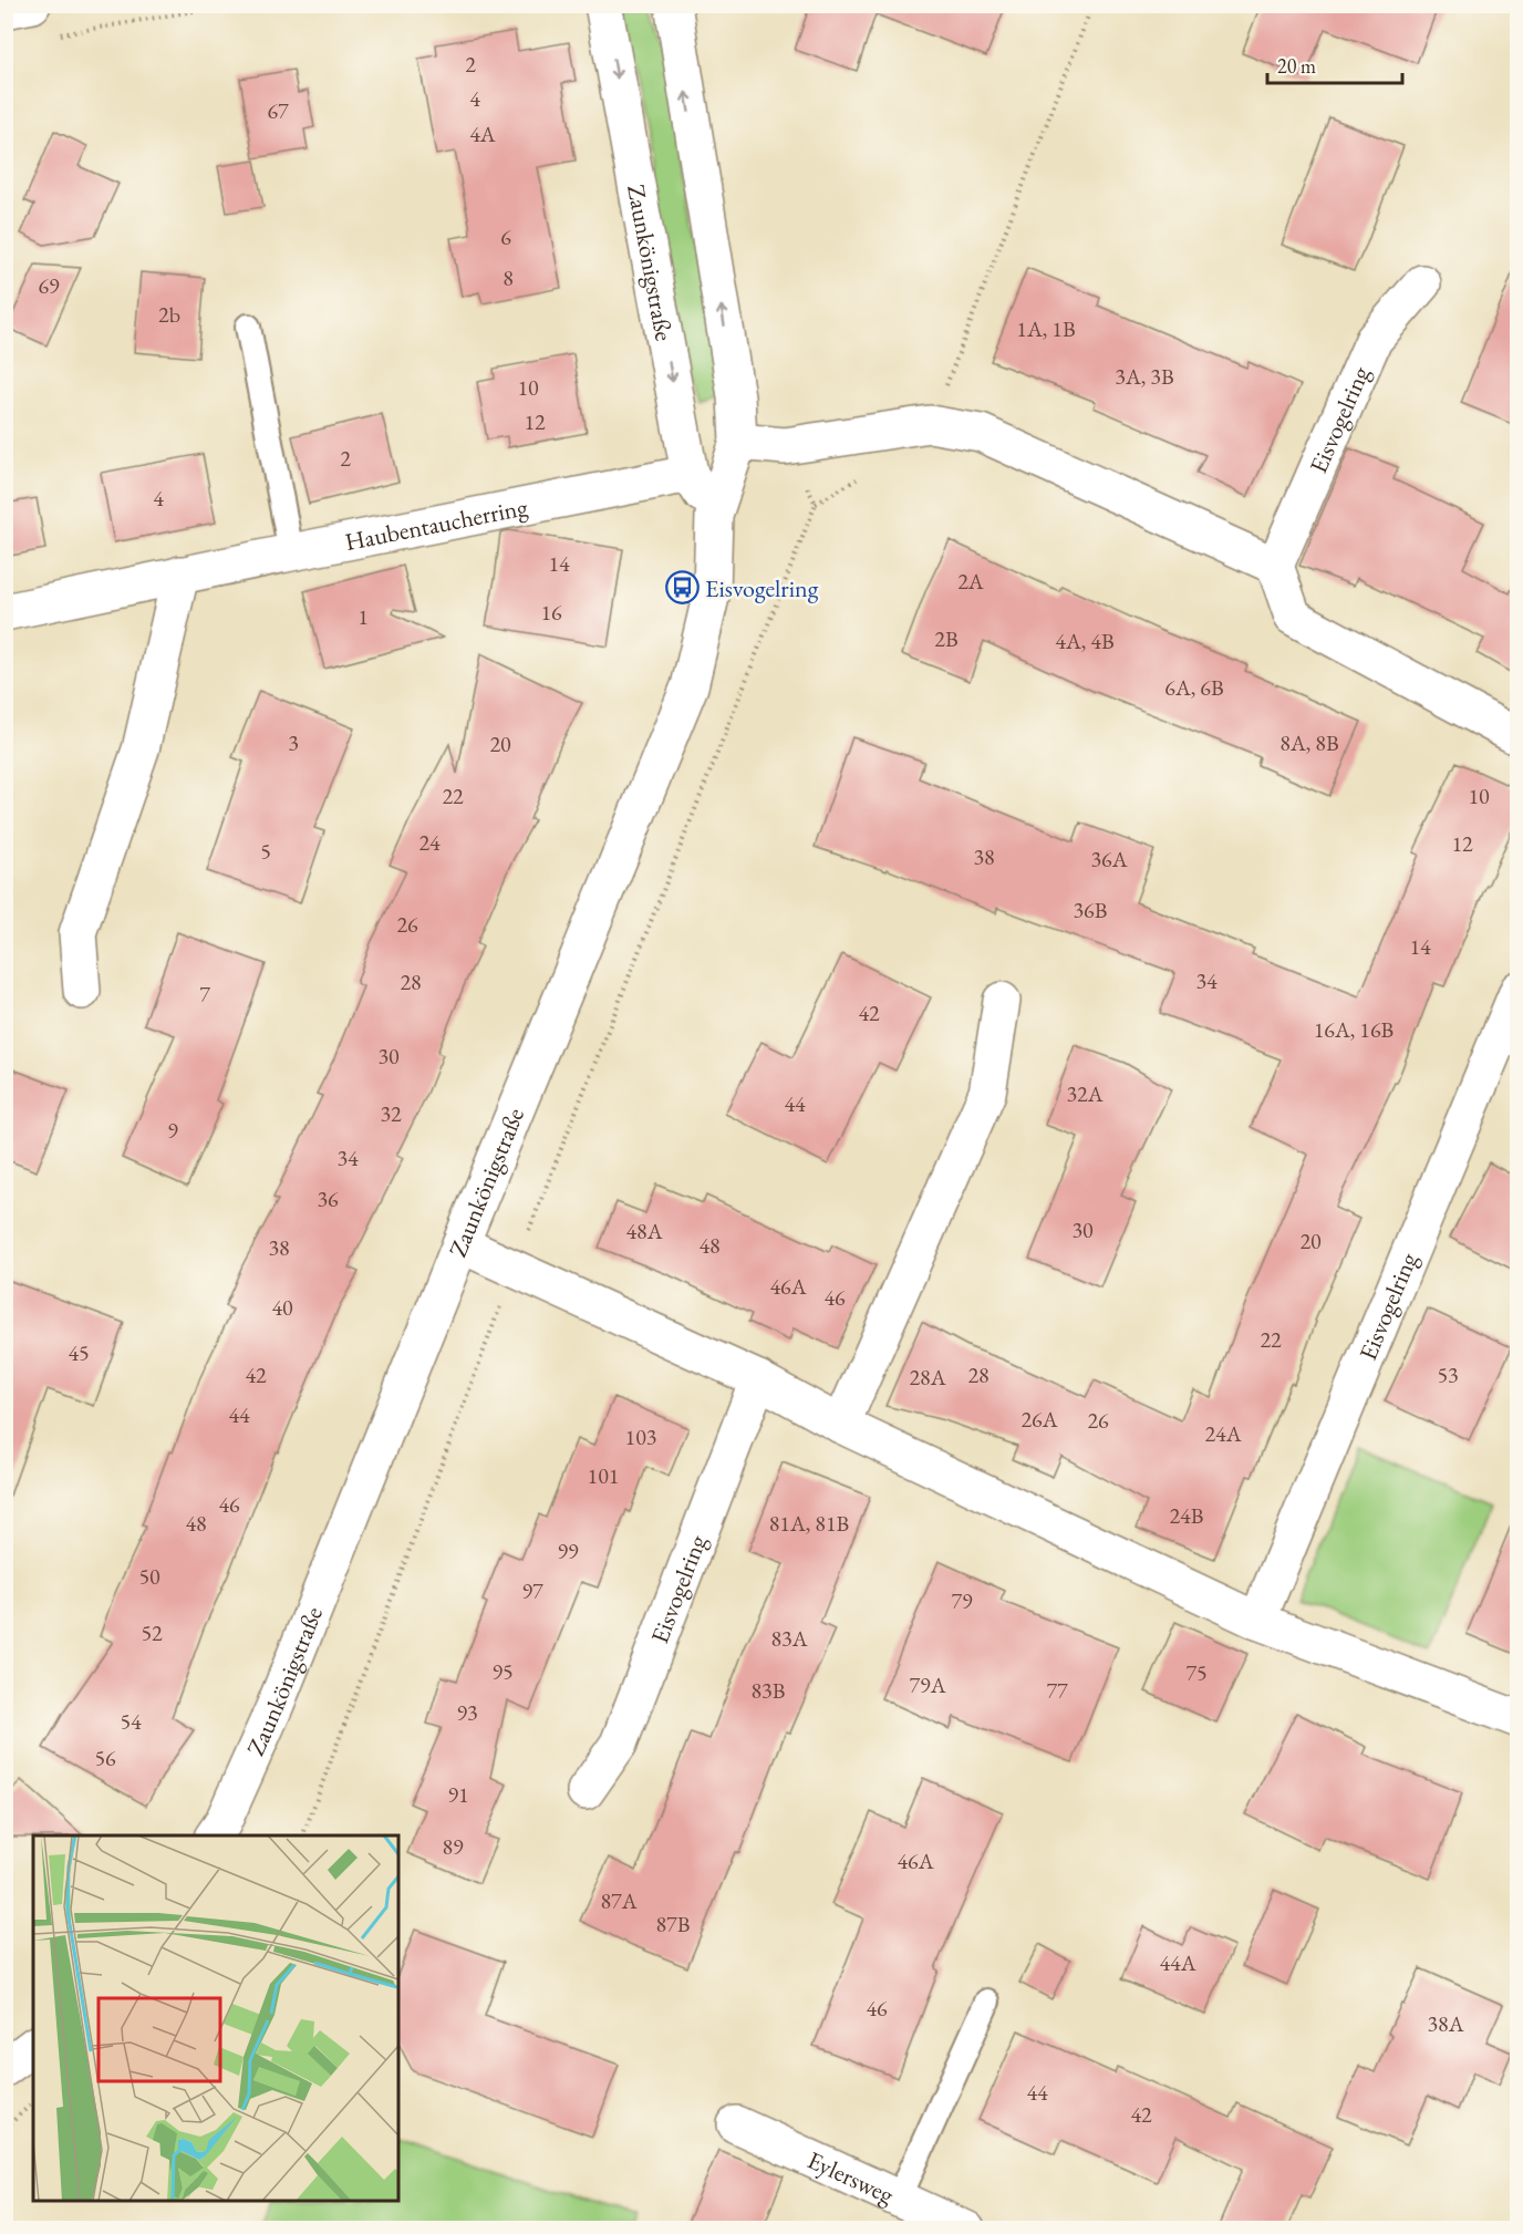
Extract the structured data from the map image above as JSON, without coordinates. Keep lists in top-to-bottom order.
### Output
{
  "streets": {
    "street": [
      "Zaunkönigstraße",
      "Eisvogelring",
      "Haubentaucherring",
      "Eylersweg"
    ]
  },
  "crossings": [
    ["Zaunkönigstraße", "Haubentaucherring"]
  ],
  "places": {
    "bus stop": ["Eisvogelring"]
  },
  "house_numbers": [
    "2",
    "4",
    "67",
    "4A",
    "6",
    "8",
    "69",
    "2b",
    "1A, 1B",
    "3A, 3B",
    "10",
    "12",
    "2",
    "4",
    "14",
    "2A",
    "16",
    "1",
    "2B",
    "4A, 4B",
    "6A, 6B",
    "3",
    "8A, 8B",
    "20",
    "22",
    "10",
    "24",
    "12",
    "5",
    "38",
    "36A",
    "36B",
    "26",
    "14",
    "34",
    "28",
    "7",
    "42",
    "16A, 16B",
    "30",
    "32A",
    "44",
    "32",
    "9",
    "34",
    "36",
    "30",
    "48A",
    "20",
    "48",
    "38",
    "46A",
    "46",
    "40",
    "22",
    "45",
    "42",
    "28",
    "53",
    "28A",
    "44",
    "26A",
    "26",
    "24A",
    "103",
    "101",
    "46",
    "24B",
    "48",
    "81A, 81B",
    "99",
    "50",
    "97",
    "79",
    "52",
    "83A",
    "95",
    "75",
    "79A",
    "83B",
    "77",
    "93",
    "54",
    "56",
    "91",
    "89",
    "46A",
    "87A",
    "87B",
    "44A",
    "46",
    "38A",
    "44",
    "42"
  ],
  "scale_bar": "20 m"
}
